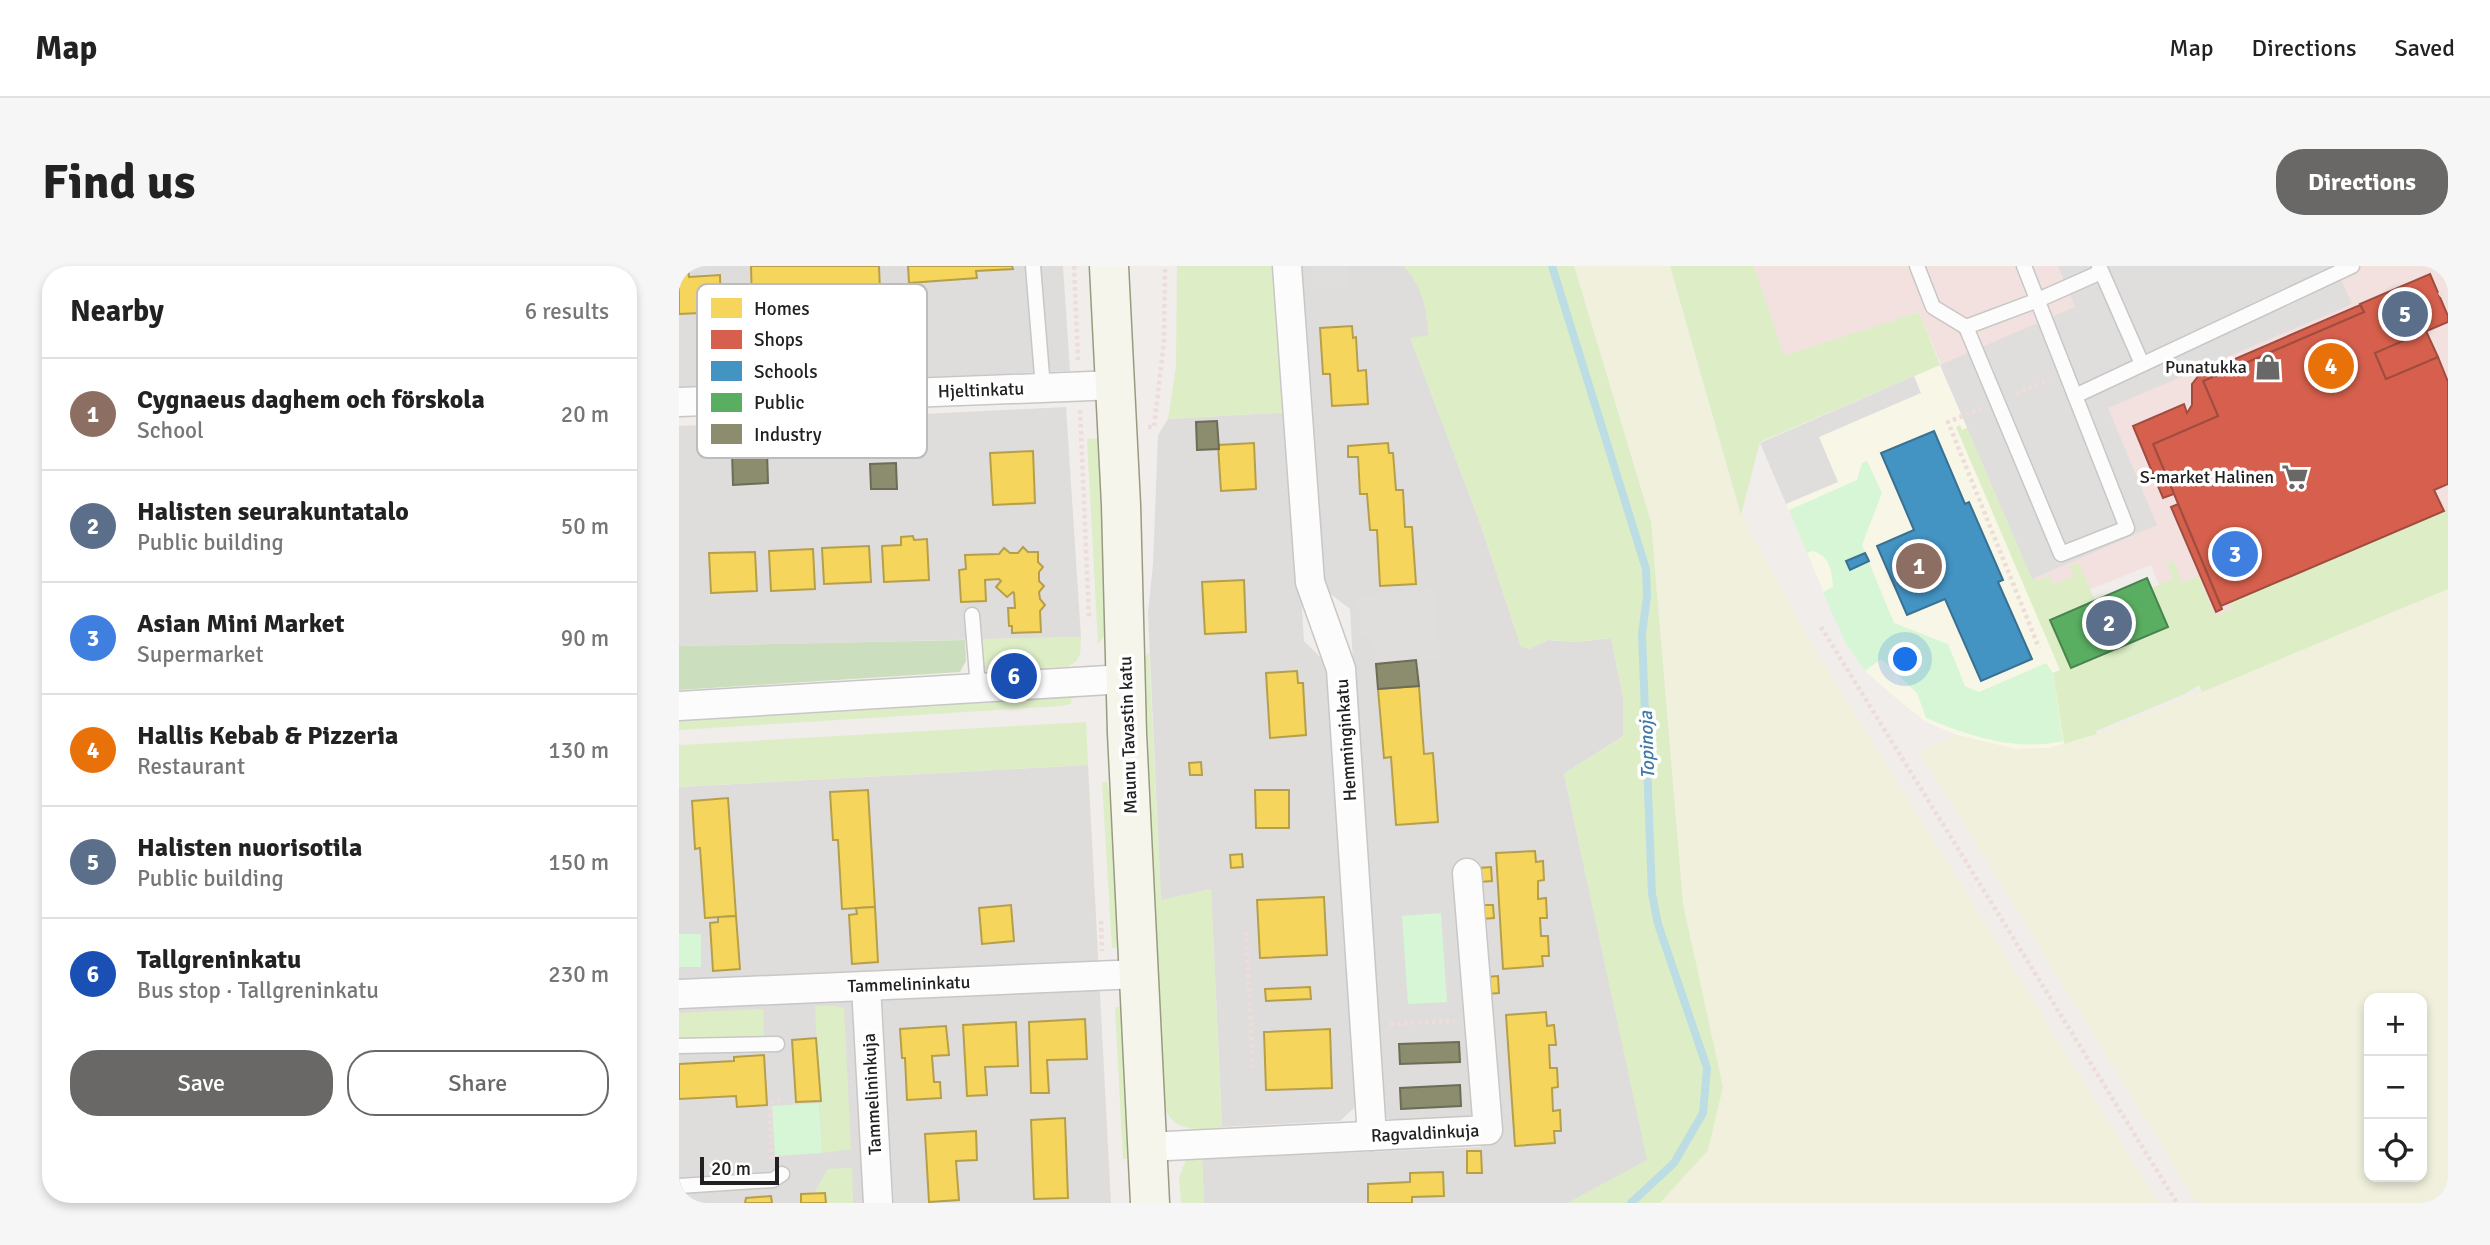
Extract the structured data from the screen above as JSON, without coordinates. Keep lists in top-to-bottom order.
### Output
{
  "streets": {
    "street": [
      "Hjeltinkatu",
      "Maunu Tavastin katu",
      "Hemminginkatu",
      "Tammelininkatu",
      "Tammelininkuja",
      "Ragvaldinkuja"
    ]
  },
  "crossings": [
    ["Hjeltinkatu", "Maunu Tavastin katu"],
    ["Maunu Tavastin katu", "Tammelininkatu"],
    ["Maunu Tavastin katu", "Ragvaldinkuja"],
    ["Hemminginkatu", "Ragvaldinkuja"],
    ["Tammelininkatu", "Tammelininkuja"]
  ],
  "water": ["Topinoja"],
  "places": {
    "shop": ["Punatukka"],
    "supermarket": ["S-market Halinen"]
  },
  "legend": [
    "Homes",
    "Shops",
    "Schools",
    "Public",
    "Industry"
  ],
  "scale_bar": "20 m",
  "page": {
    "header": "Map",
    "nav": ["Map", "Directions", "Saved"],
    "buttons": [
      "Directions",
      ["Save", "Share"]
    ],
    "title": "Find us",
    "heading": ["Nearby", "6 results"],
    "pins": [
      "5",
      "4",
      "3",
      "1",
      "2",
      "6"
    ],
    "list": [
      {
        "mark": "1",
        "name": "Cygnaeus daghem och förskola",
        "note": "School",
        "value": "20 m"
      },
      {
        "mark": "2",
        "name": "Halisten seurakuntatalo",
        "note": "Public building",
        "value": "50 m"
      },
      {
        "mark": "3",
        "name": "Asian Mini Market",
        "note": "Supermarket",
        "value": "90 m"
      },
      {
        "mark": "4",
        "name": "Hallis Kebab & Pizzeria",
        "note": "Restaurant",
        "value": "130 m"
      },
      {
        "mark": "5",
        "name": "Halisten nuorisotila",
        "note": "Public building",
        "value": "150 m"
      },
      {
        "mark": "6",
        "name": "Tallgreninkatu",
        "note": "Bus stop · Tallgreninkatu",
        "value": "230 m"
      }
    ],
    "map_buttons": ["+", "−"],
    "scale": "20 m"
  }
}
